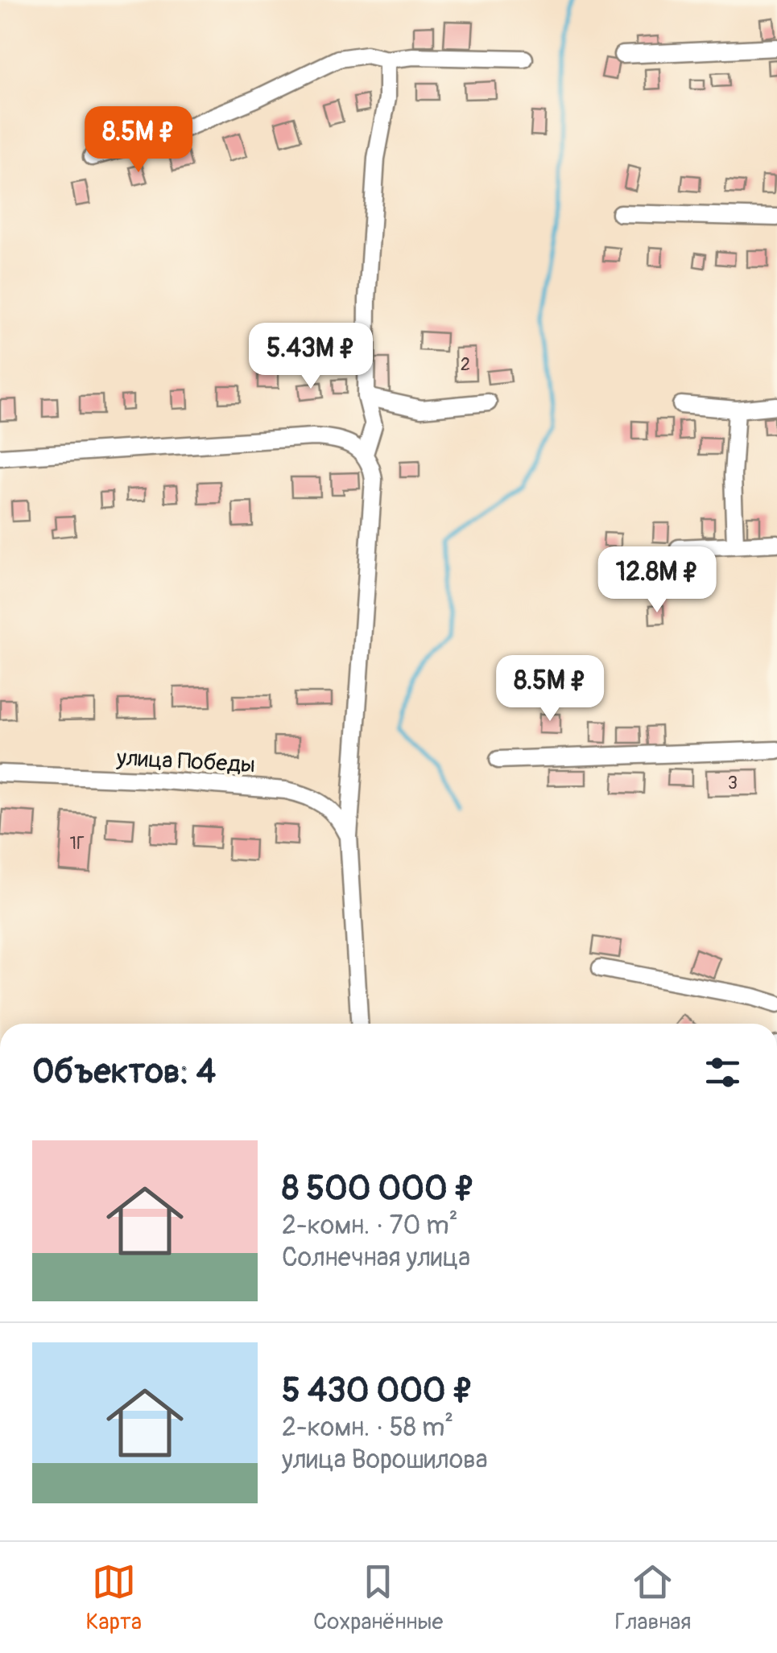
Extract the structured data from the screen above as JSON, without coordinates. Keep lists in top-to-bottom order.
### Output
{
  "streets": {
    "street": ["улица Победы"]
  },
  "house_numbers": ["2", "3", "1Г"],
  "page": {
    "price": [
      "8.5M ₽",
      "5.43M ₽",
      "12.8M ₽",
      "8.5M ₽"
    ],
    "heading": "Объектов: 4",
    "list": [
      {
        "name": "8 500 000 ₽",
        "note": "2-комн. · 70 m² · Солнечная улица"
      },
      {
        "name": "5 430 000 ₽",
        "note": "2-комн. · 58 m² · улица Ворошилова"
      }
    ],
    "tabs": ["Карта", "Сохранённые", "Главная"]
  }
}
